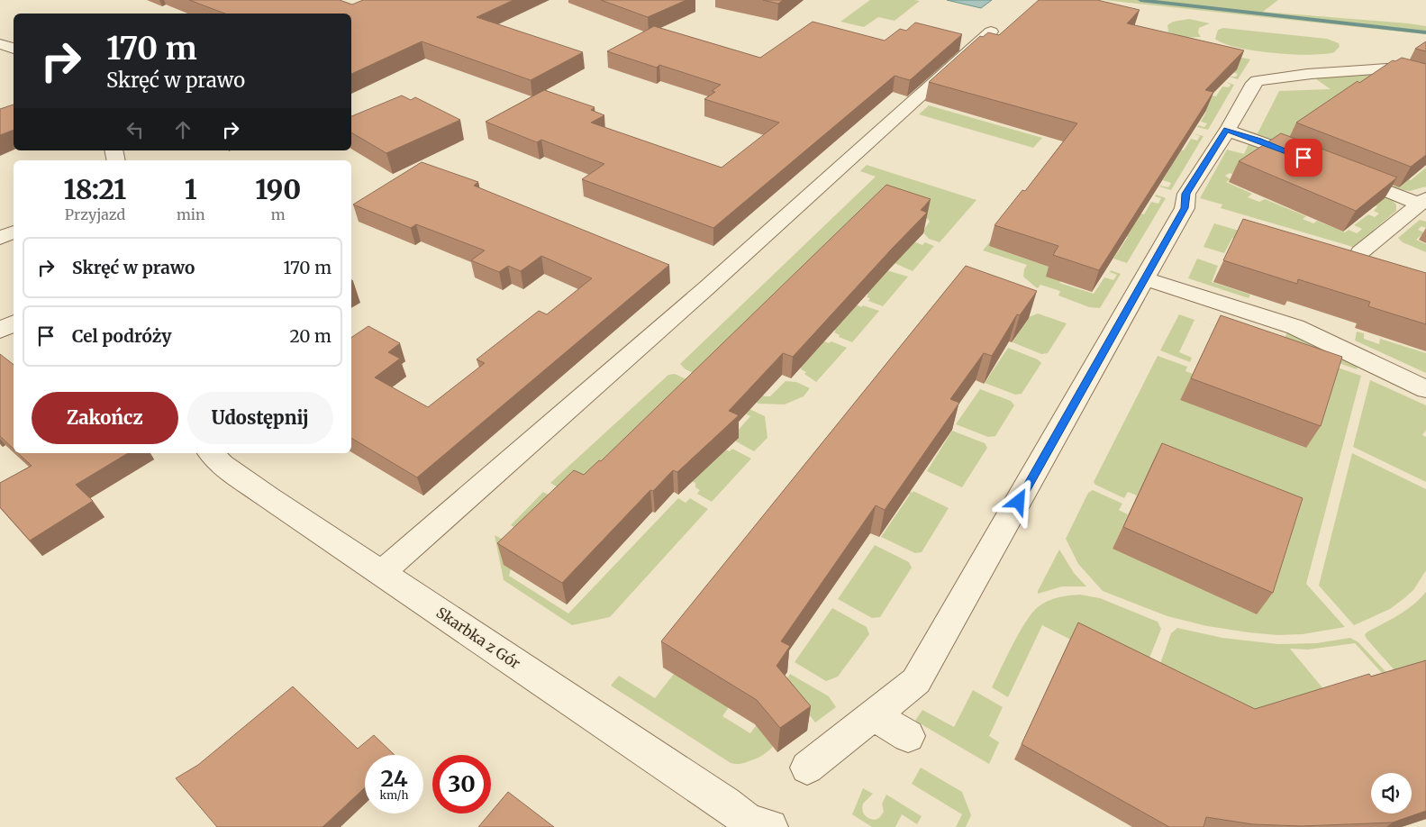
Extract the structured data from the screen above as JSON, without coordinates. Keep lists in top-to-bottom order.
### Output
{
  "streets": {
    "street": ["Skarbka z Gór"]
  },
  "page": {
    "turn": ["170 m", "Skręć w prawo"],
    "eta": [
      "18:21",
      "Przyjazd",
      "1",
      "min",
      "190",
      "m"
    ],
    "list": [
      {
        "name": "Skręć w prawo",
        "value": "170 m"
      },
      {
        "name": "Cel podróży",
        "value": "20 m"
      }
    ],
    "buttons": ["Zakończ", "Udostępnij"],
    "speed": "24 km/h",
    "limit": "30"
  }
}
